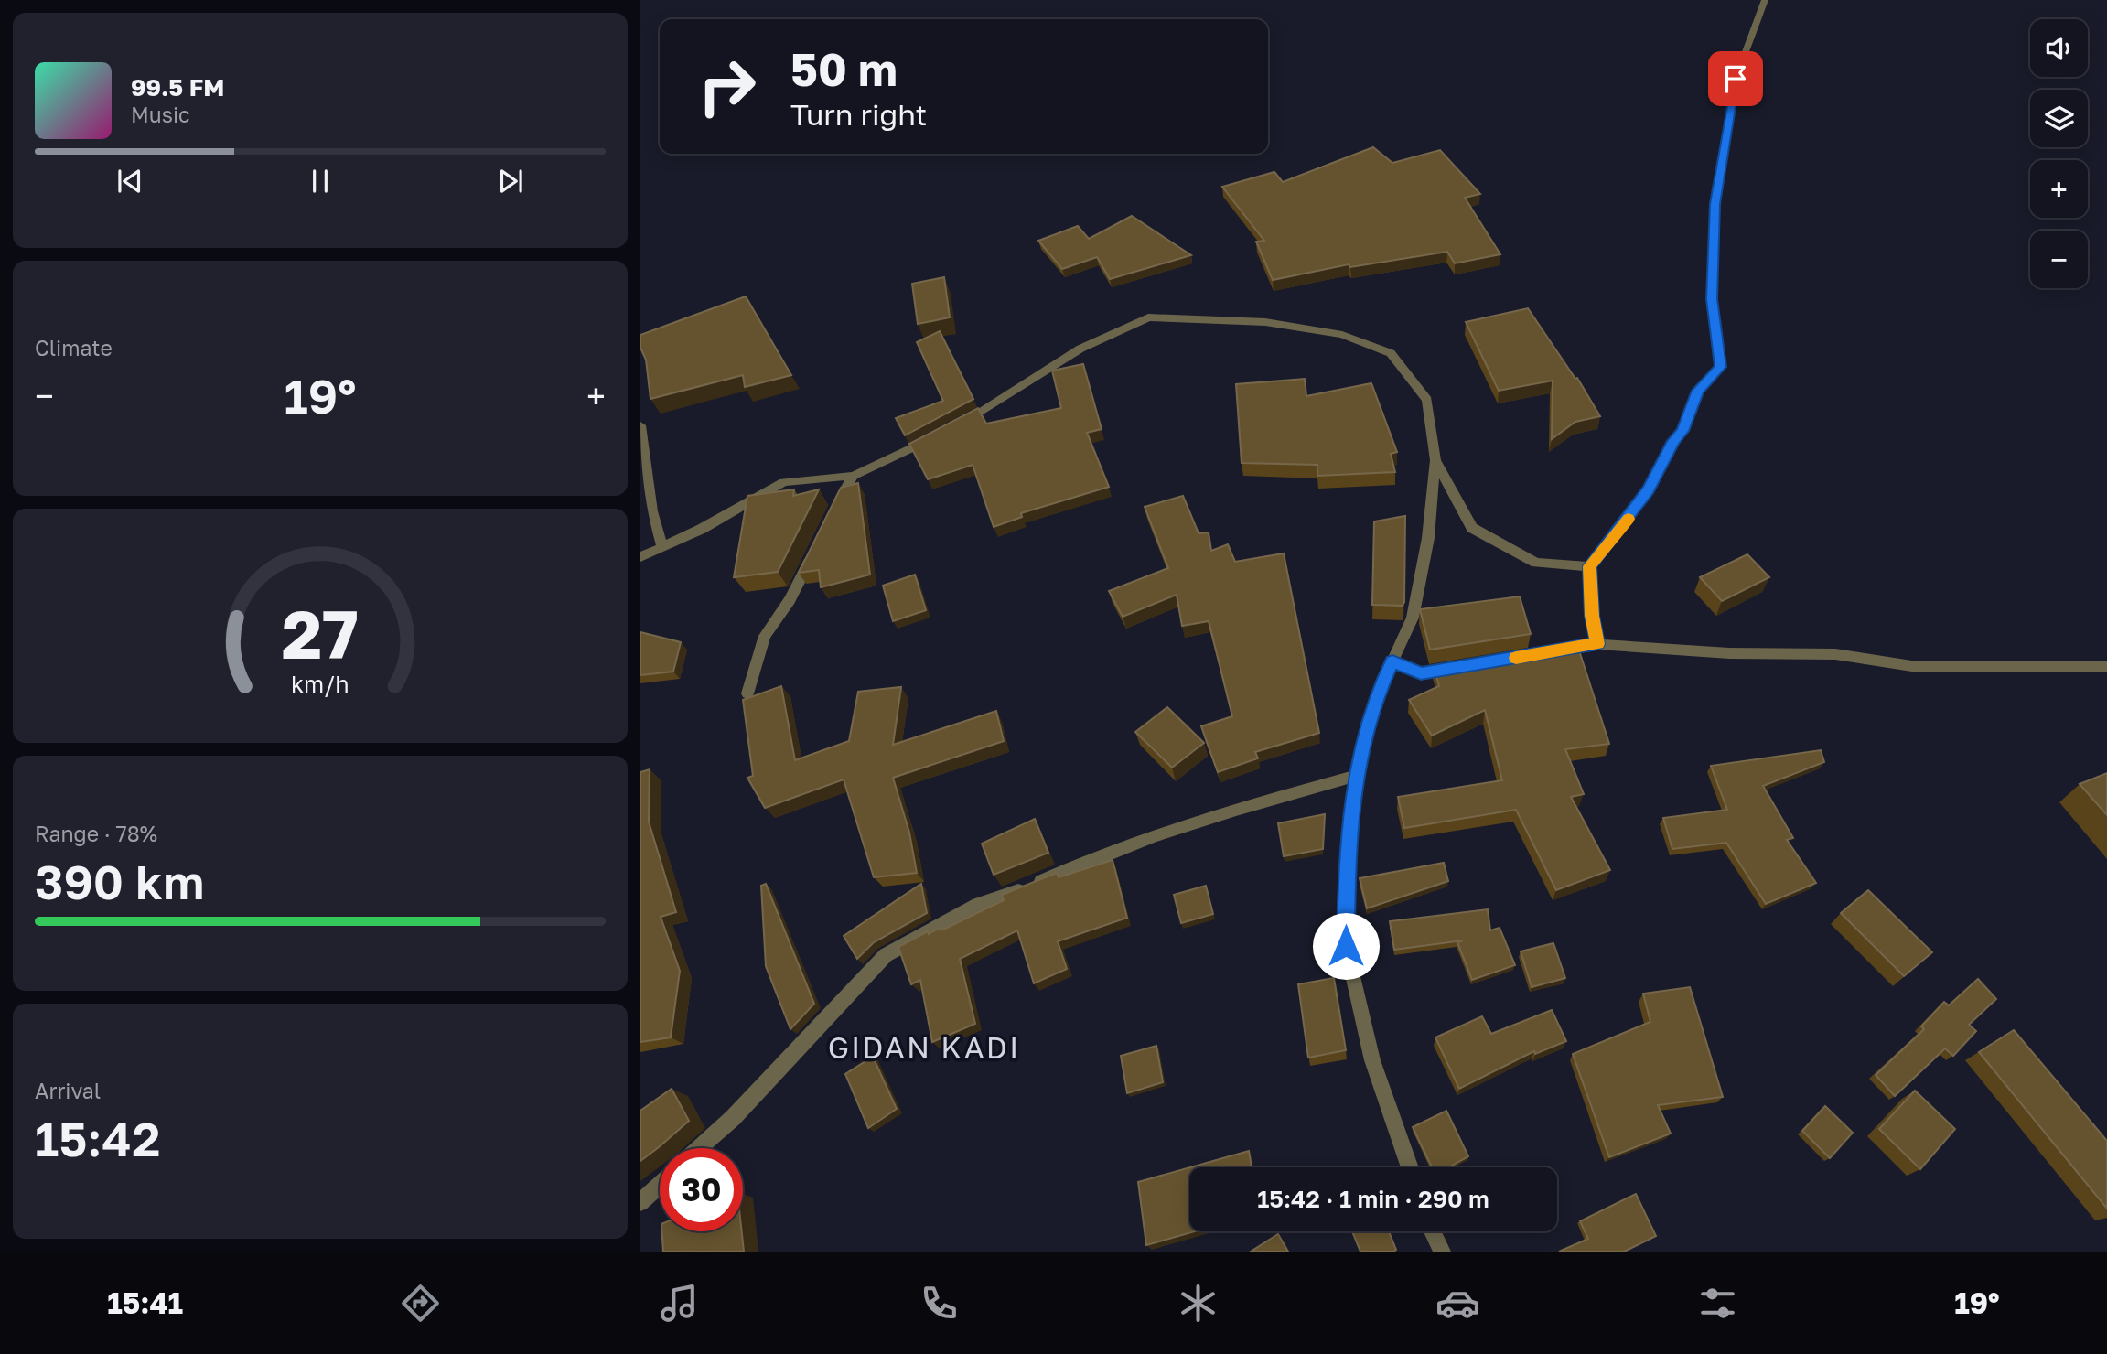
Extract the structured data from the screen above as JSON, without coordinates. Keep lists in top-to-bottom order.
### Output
{
  "districts": ["GIDAN KADI"],
  "page": {
    "map_buttons": ["+", "−"],
    "turn": ["50 m", "Turn right"],
    "song": ["99.5 FM", "Music"],
    "tile": [
      "Climate",
      ["Range · 78%", "390 km"],
      ["Arrival", "15:42"]
    ],
    "heat": ["−", "19°", "+"],
    "limit": "30",
    "trip": "15:42 · 1 min · 290 m",
    "tabs": ["15:41", "19°"],
    "gauge": ["27", "km/h"]
  }
}
